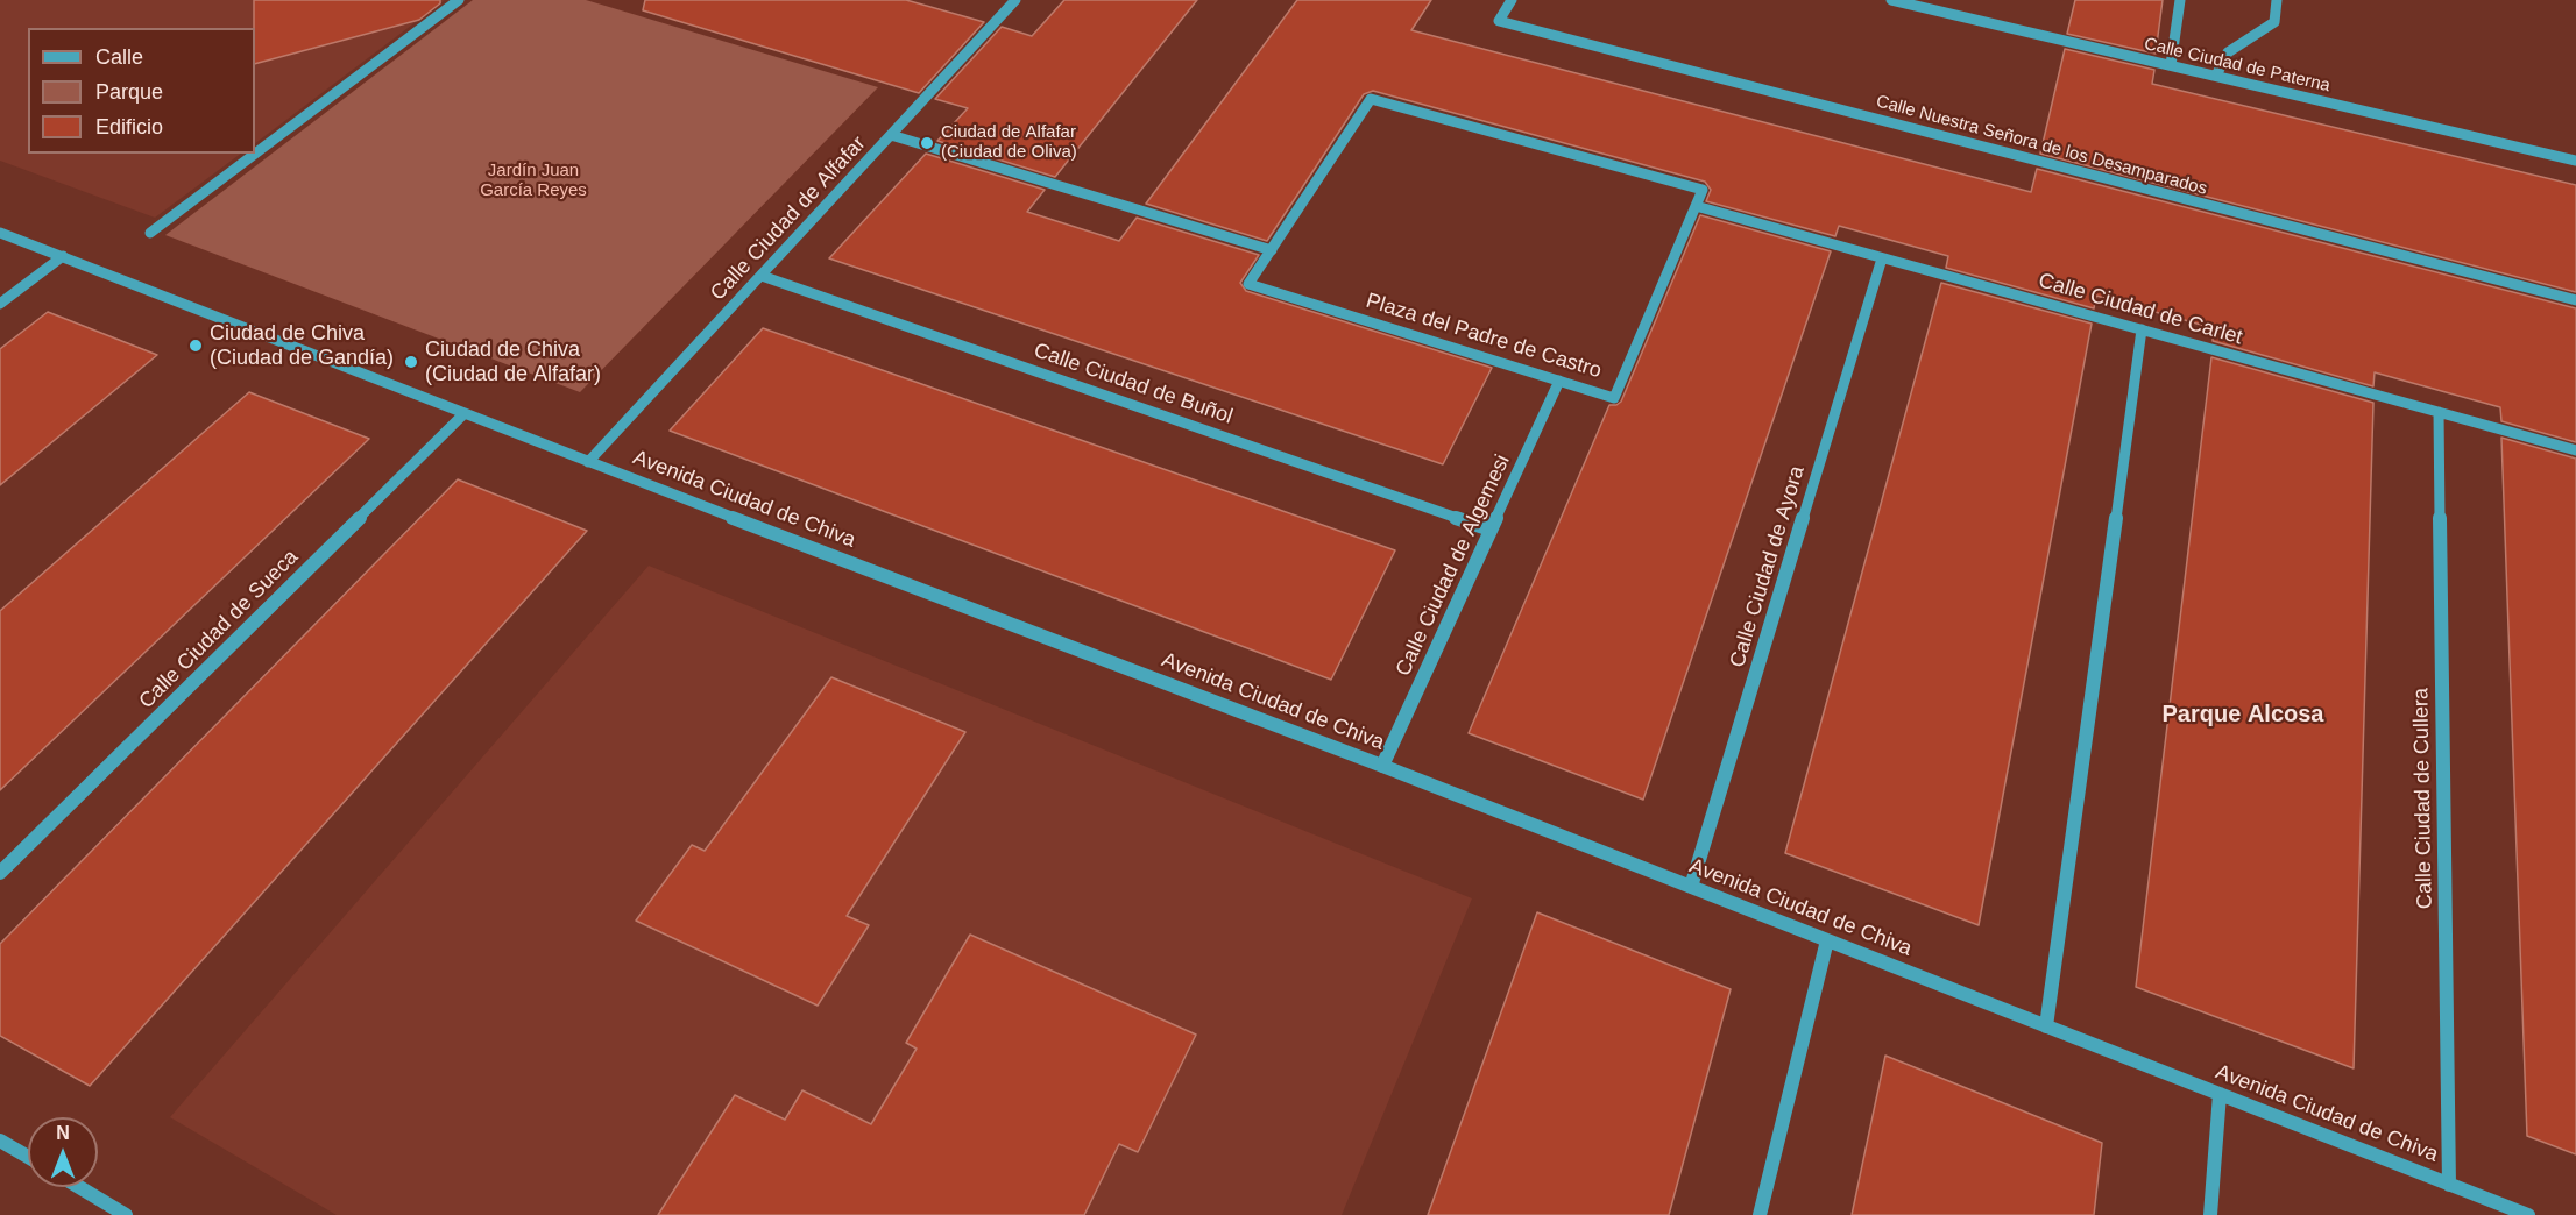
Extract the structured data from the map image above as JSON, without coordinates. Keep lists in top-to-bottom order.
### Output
{
  "streets": {
    "street": [
      "Calle Ciudad de Paterna",
      "Calle Nuestra Señora de los Desamparados",
      "Calle Ciudad de Alfafar",
      "Calle Ciudad de Carlet",
      "Plaza del Padre de Castro",
      "Calle Ciudad de Buñol",
      "Avenida Ciudad de Chiva",
      "Calle Ciudad de Algemesi",
      "Calle Ciudad de Ayora",
      "Calle Ciudad de Sueca",
      "Calle Ciudad de Cullera"
    ]
  },
  "crossings": [
    ["Calle Ciudad de Alfafar", "Calle Ciudad de Buñol"],
    ["Calle Ciudad de Alfafar", "Avenida Ciudad de Chiva"],
    ["Calle Ciudad de Carlet", "Plaza del Padre de Castro"],
    ["Calle Ciudad de Carlet", "Calle Ciudad de Ayora"],
    ["Calle Ciudad de Carlet", "Calle Ciudad de Cullera"],
    ["Plaza del Padre de Castro", "Calle Ciudad de Algemesi"],
    ["Calle Ciudad de Buñol", "Calle Ciudad de Algemesi"],
    ["Avenida Ciudad de Chiva", "Calle Ciudad de Algemesi"],
    ["Avenida Ciudad de Chiva", "Calle Ciudad de Ayora"],
    ["Avenida Ciudad de Chiva", "Calle Ciudad de Sueca"],
    ["Avenida Ciudad de Chiva", "Calle Ciudad de Cullera"]
  ],
  "districts": ["Parque Alcosa"],
  "parks": ["Jardín Juan García Reyes"],
  "places": ["Ciudad de Alfafar (Ciudad de Oliva)", "Ciudad de Chiva (Ciudad de Gandía)", "Ciudad de Chiva (Ciudad de Alfafar)"],
  "legend": ["Calle", "Parque", "Edificio"],
  "north": "top"
}
